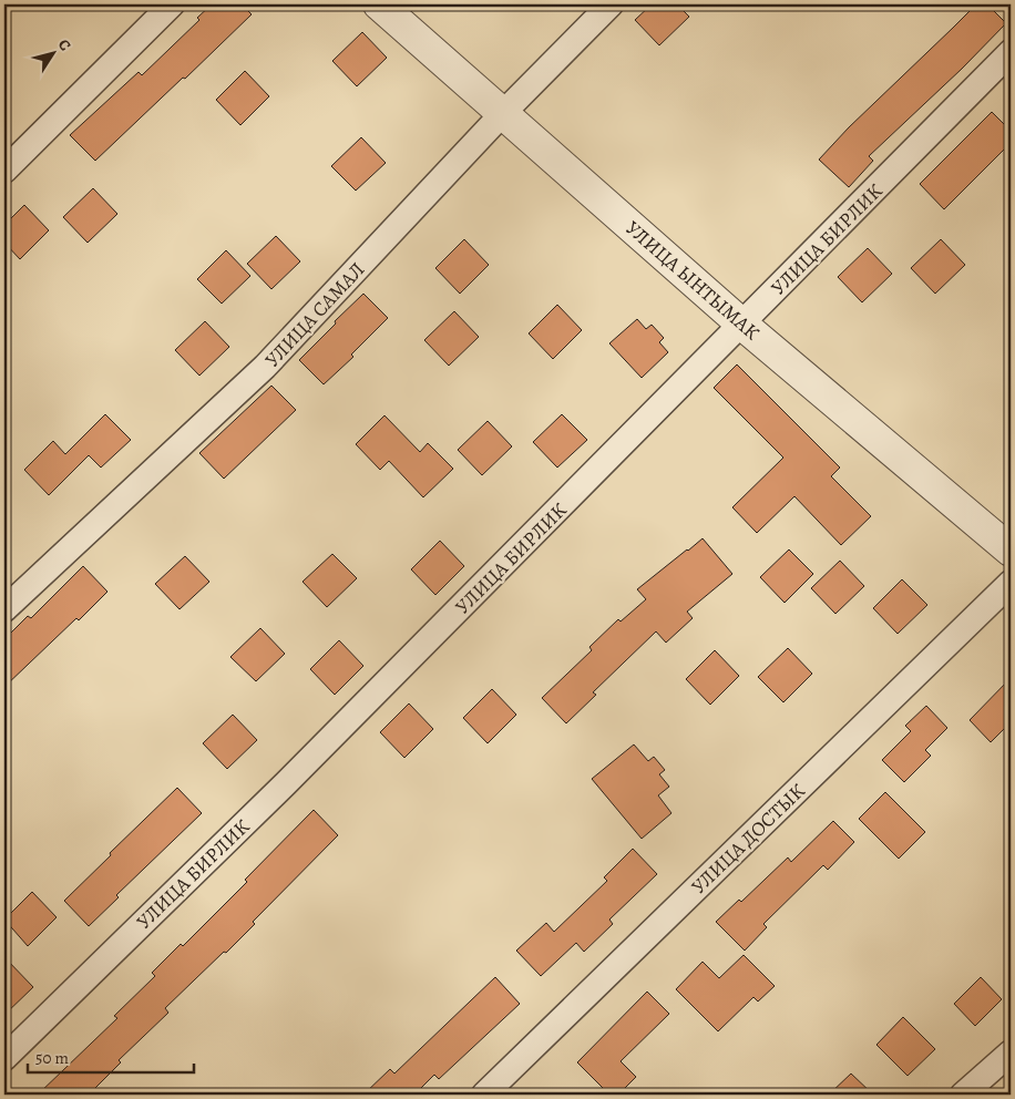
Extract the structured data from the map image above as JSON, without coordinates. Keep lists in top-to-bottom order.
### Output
{
  "streets": {
    "street": [
      "УЛИЦА БИРЛИК",
      "УЛИЦА ЫНТЫМАК",
      "УЛИЦА САМАЛ",
      "УЛИЦА ДОСТЫК"
    ]
  },
  "crossings": [
    ["УЛИЦА БИРЛИК", "УЛИЦА ЫНТЫМАК"],
    ["УЛИЦА ЫНТЫМАК", "УЛИЦА САМАЛ"]
  ],
  "scale_bar": "50 m",
  "north": "top right"
}
